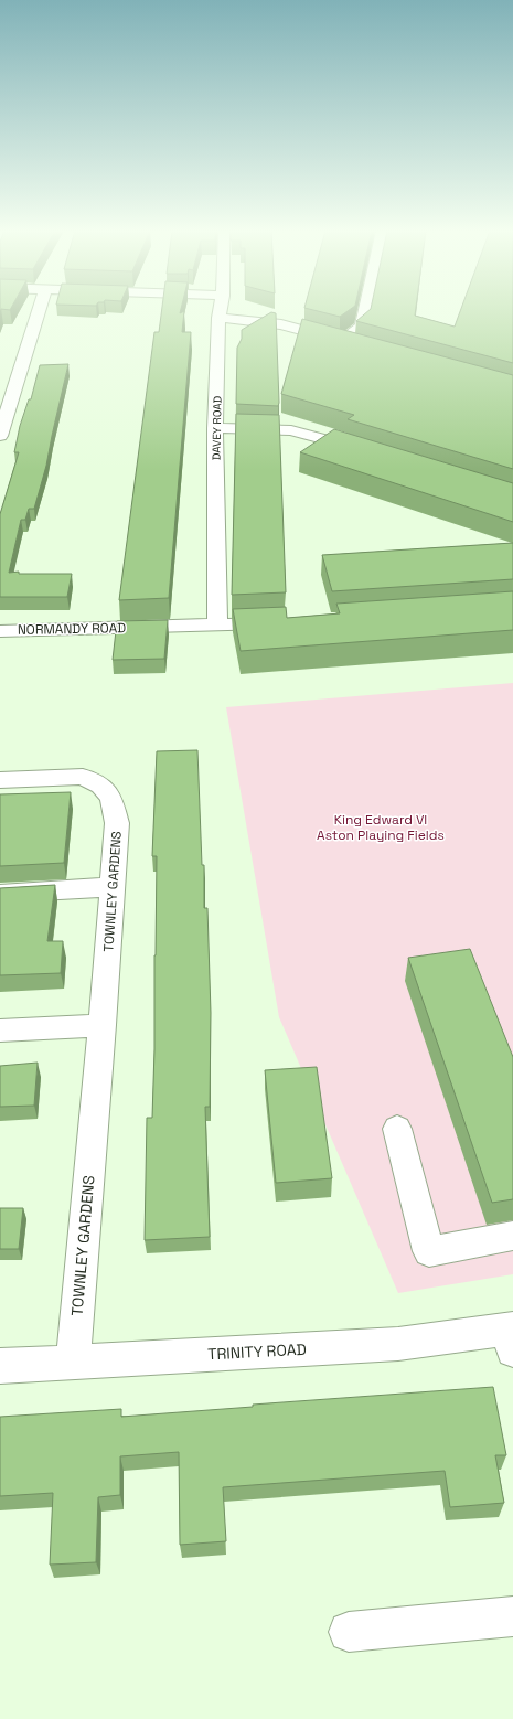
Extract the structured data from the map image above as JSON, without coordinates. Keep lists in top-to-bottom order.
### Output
{
  "streets": {
    "street": [
      "DAVEY ROAD",
      "NORMANDY ROAD",
      "TOWNLEY GARDENS",
      "TRINITY ROAD"
    ]
  },
  "crossings": [
    ["DAVEY ROAD", "NORMANDY ROAD"],
    ["TOWNLEY GARDENS", "TRINITY ROAD"]
  ],
  "parks": ["King Edward VI Aston Playing Fields"]
}
